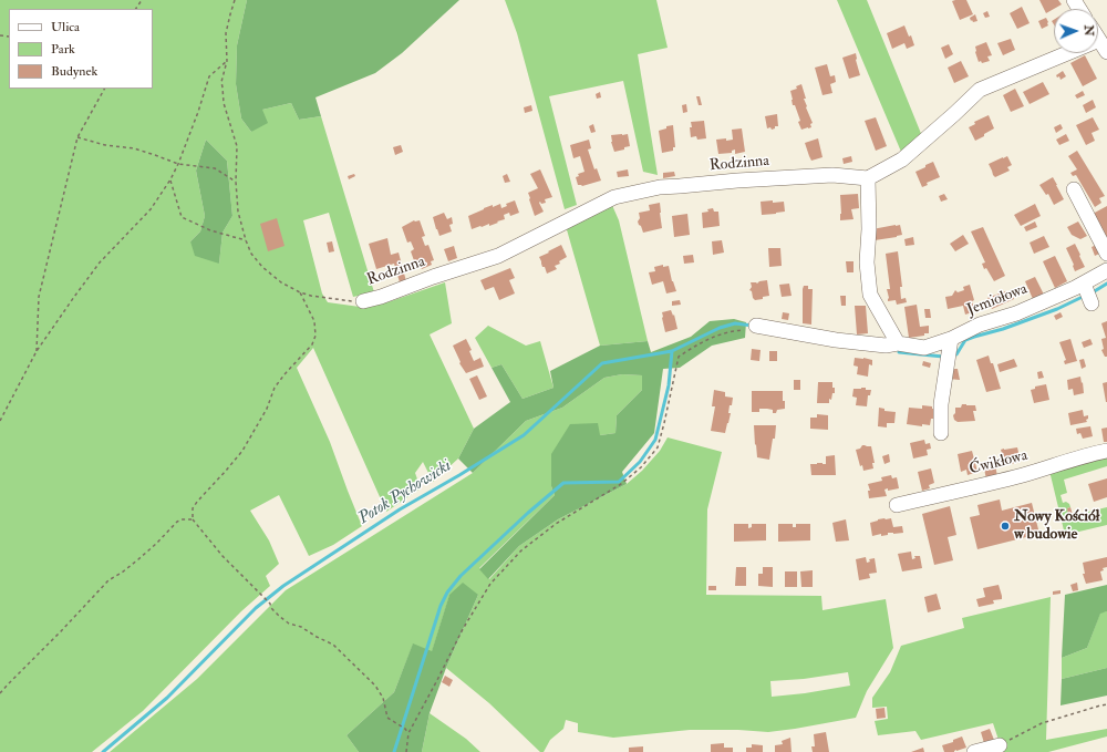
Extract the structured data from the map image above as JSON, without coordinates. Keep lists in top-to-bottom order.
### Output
{
  "streets": {
    "street": ["Rodzinna", "Jemiołowa", "Ćwikłowa"]
  },
  "water": ["Potok Pychowicki"],
  "places": ["Nowy Kościół w budowie"],
  "legend": ["Ulica", "Park", "Budynek"],
  "north": "right"
}
